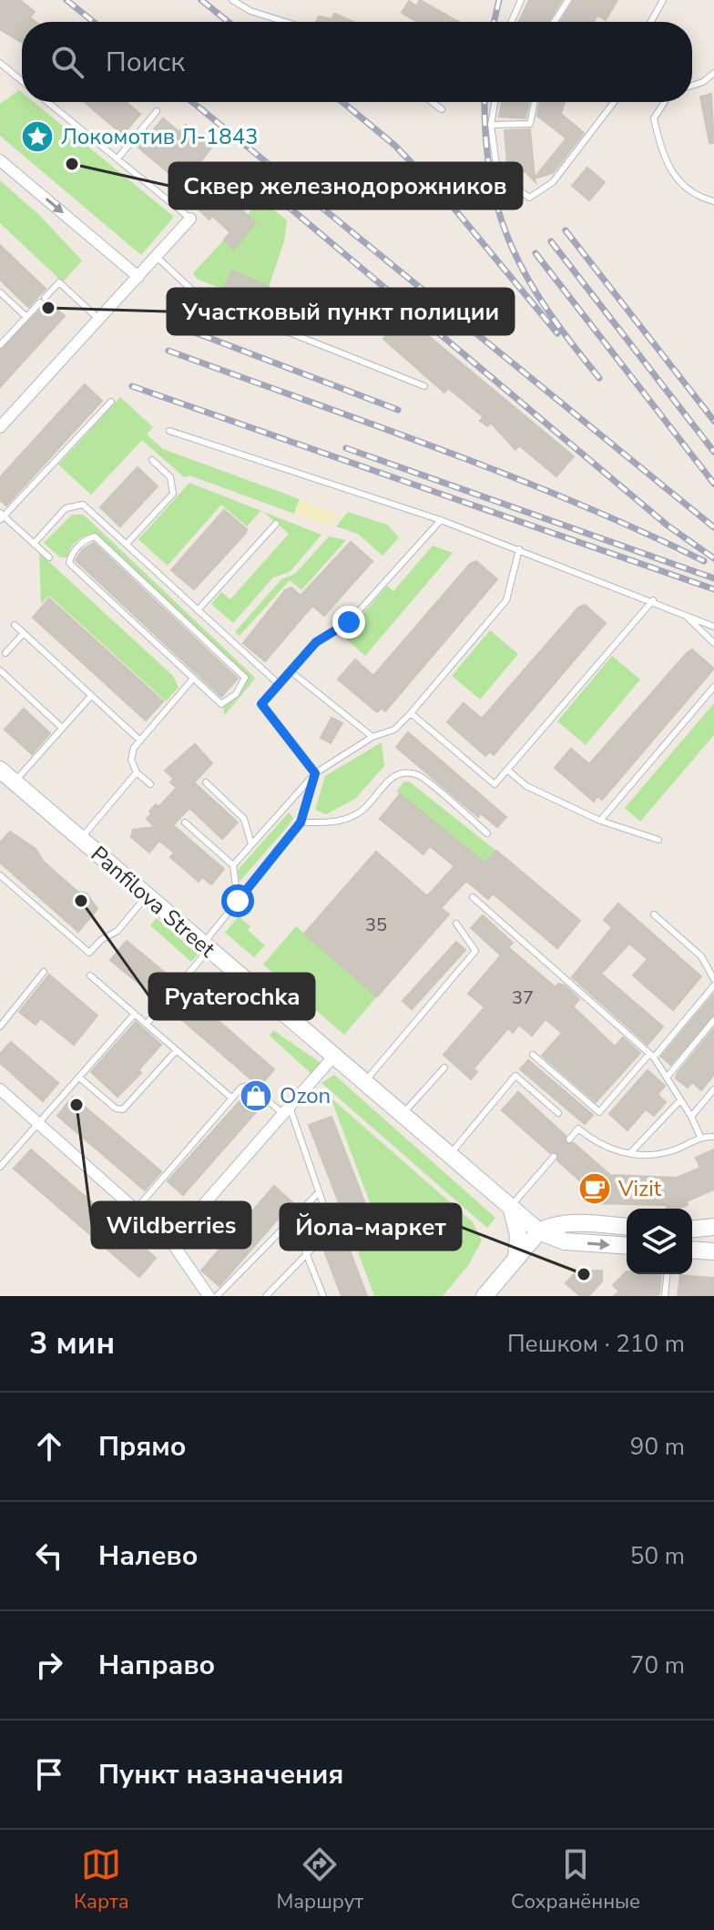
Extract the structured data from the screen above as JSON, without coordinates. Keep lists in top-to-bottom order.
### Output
{
  "streets": {
    "main road": ["Panfilova Street"]
  },
  "places": {
    "place": ["Локомотив Л-1843"],
    "other": [
      "Сквер железнодорожников",
      "Участковый пункт полиции",
      "Pyaterochka",
      "Wildberries",
      "Йола-маркет"
    ],
    "shop": ["Ozon"],
    "cafe": ["Vizit"]
  },
  "house_numbers": ["35", "37"],
  "page": {
    "search": "Поиск",
    "heading": ["3 мин", "Пешком · 210 m"],
    "list": [
      ["Прямо", "90 m"],
      ["Налево", "50 m"],
      ["Направо", "70 m"],
      "Пункт назначения"
    ],
    "nav": ["Карта", "Маршрут", "Сохранённые"]
  }
}
